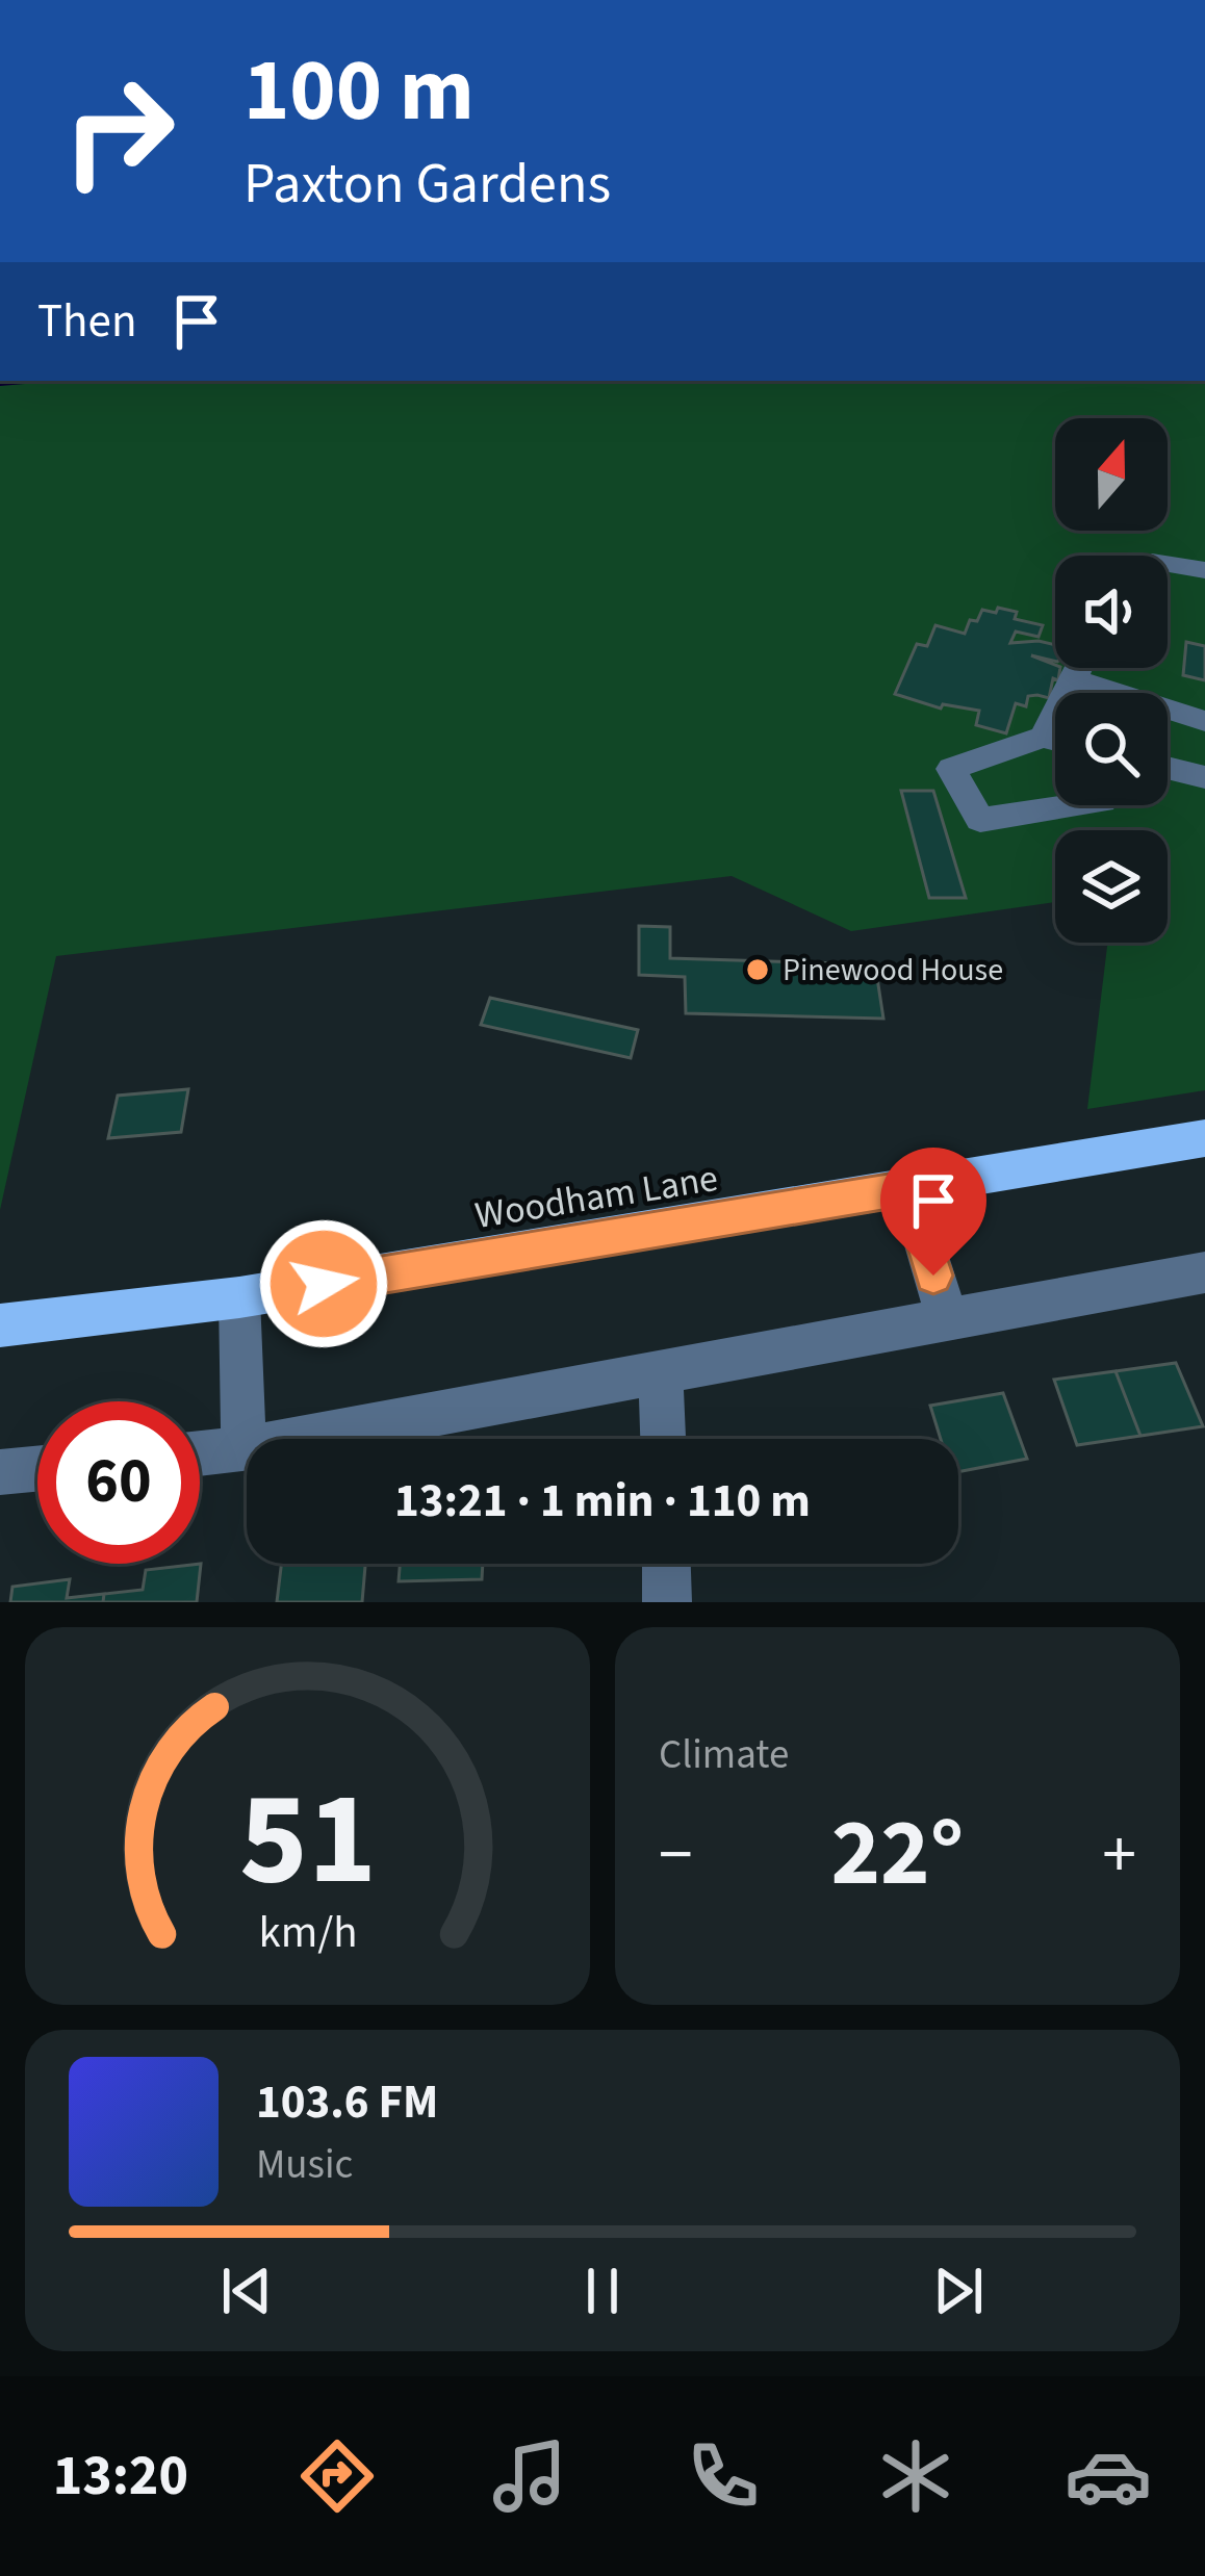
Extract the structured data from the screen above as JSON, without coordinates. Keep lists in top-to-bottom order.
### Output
{
  "streets": {
    "main road": ["Woodham Lane"]
  },
  "places": ["Pinewood House"],
  "north": "top",
  "page": {
    "turn": ["100 m", "Paxton Gardens"],
    "then": "Then",
    "limit": "60",
    "trip": "13:21 · 1 min · 110 m",
    "tile": "Climate",
    "heat": ["−", "22°", "+"],
    "song": ["103.6 FM", "Music"],
    "tabs": "13:20",
    "gauge": ["51", "km/h"]
  }
}
